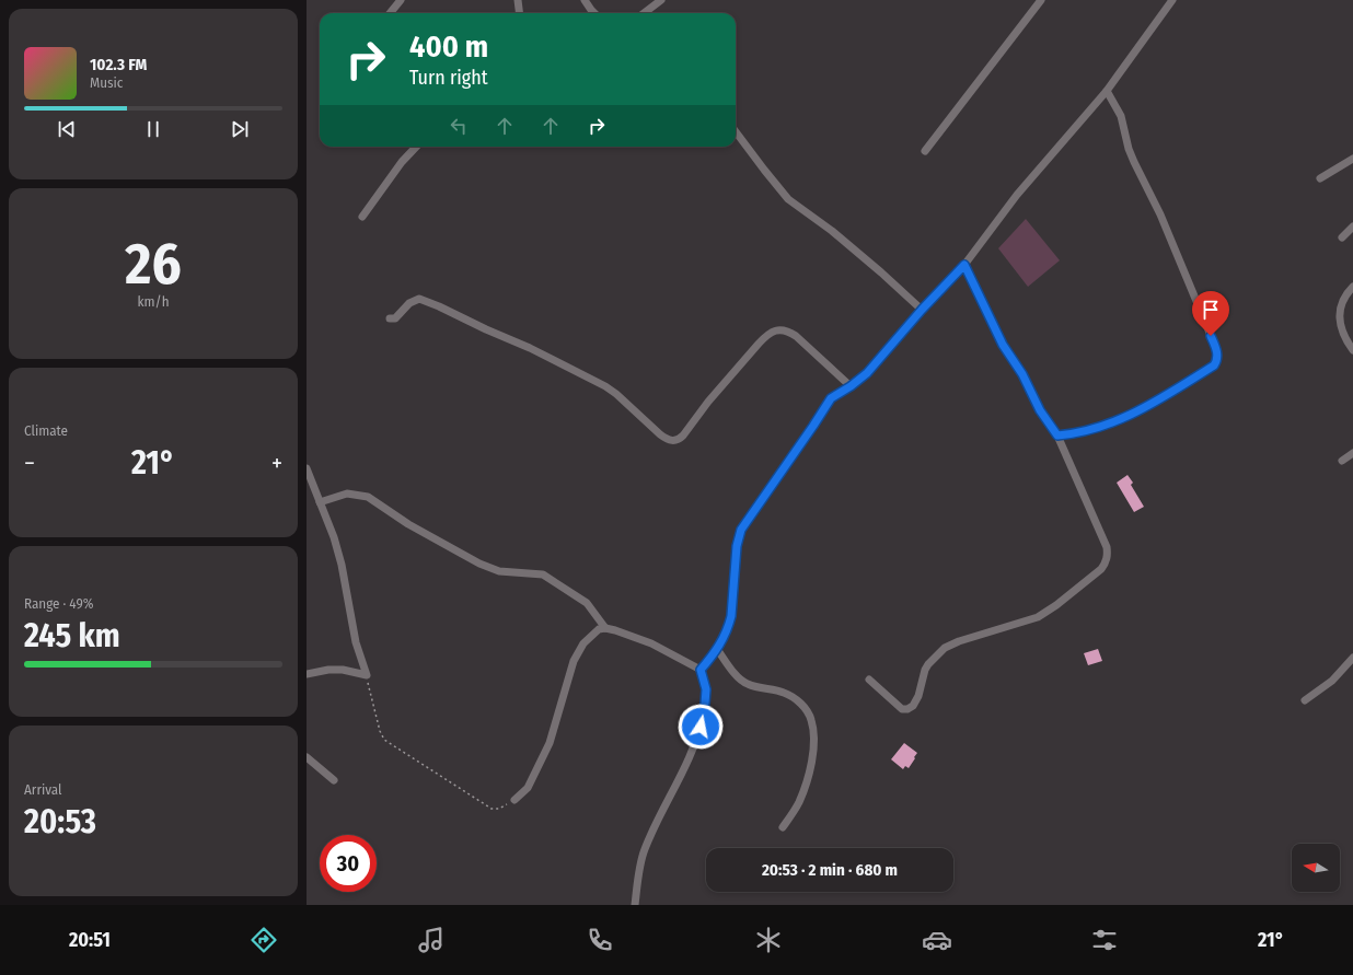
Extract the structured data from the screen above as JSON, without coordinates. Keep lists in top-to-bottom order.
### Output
{
  "north": "left",
  "page": {
    "turn": ["400 m", "Turn right"],
    "song": ["102.3 FM", "Music"],
    "tile": [
      ["26", "km/h"],
      "Climate",
      ["Range · 49%", "245 km"],
      ["Arrival", "20:53"]
    ],
    "heat": ["−", "21°", "+"],
    "limit": "30",
    "trip": "20:53 · 2 min · 680 m",
    "tabs": ["20:51", "21°"]
  }
}
